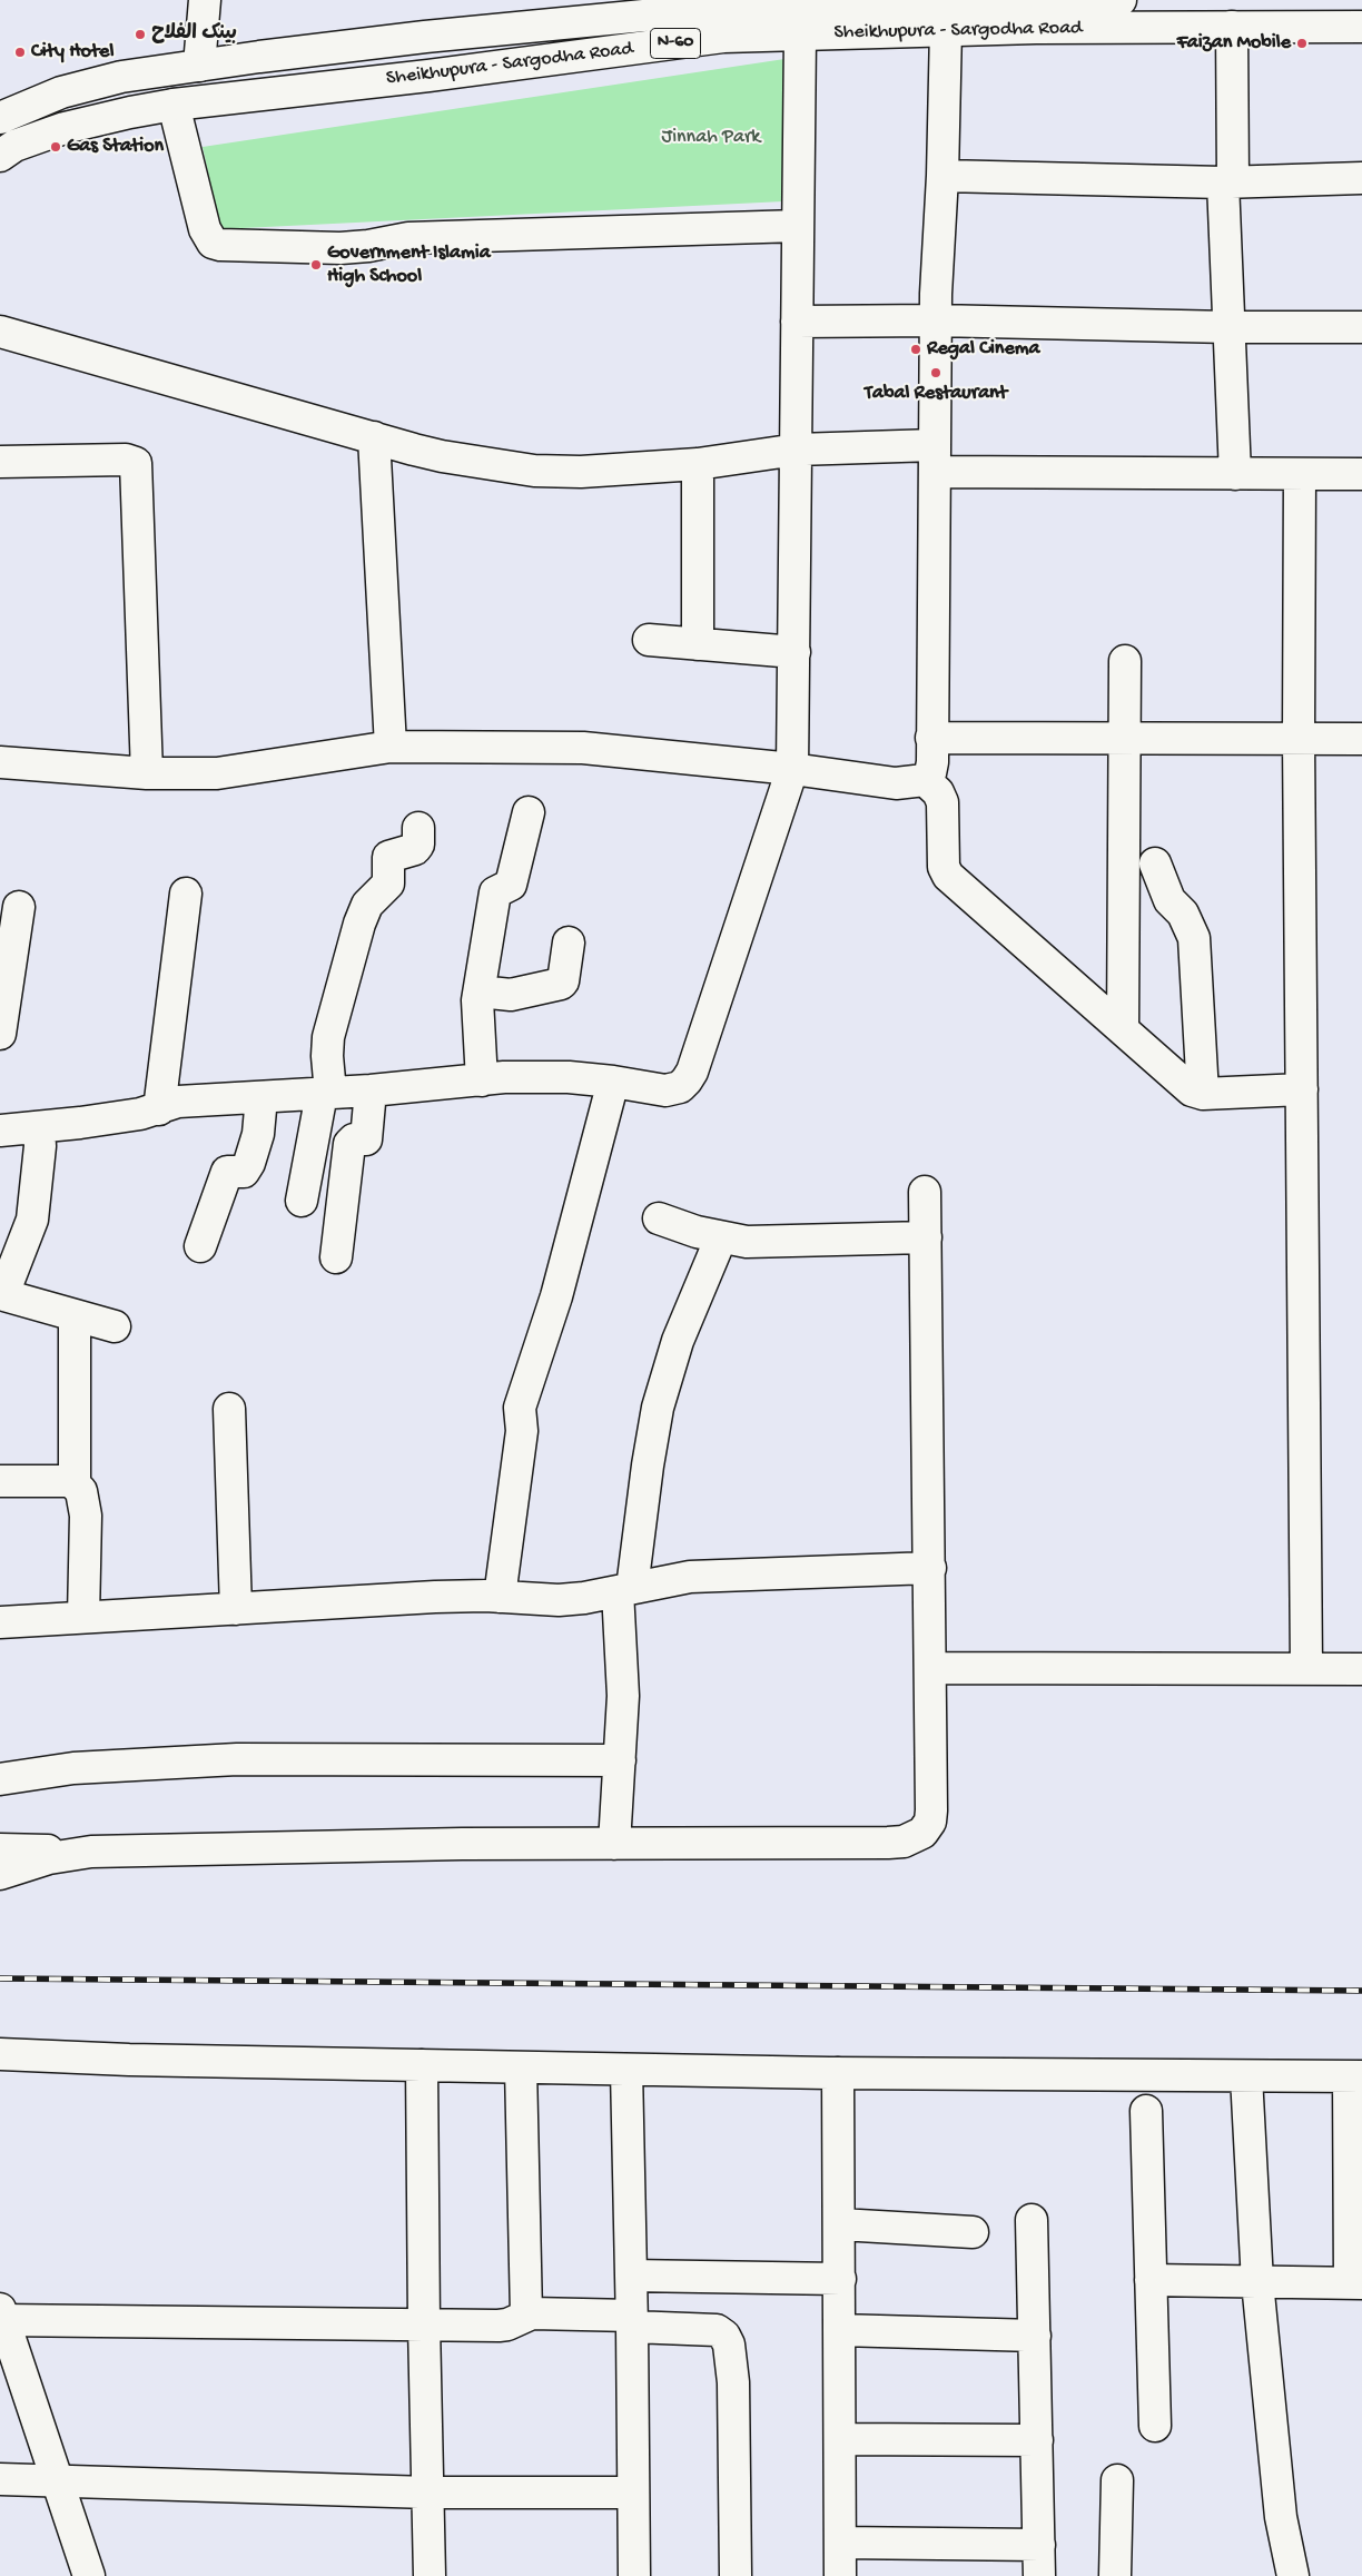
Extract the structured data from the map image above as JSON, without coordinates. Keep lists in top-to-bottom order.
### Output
{
  "streets": {
    "main road": ["Sheikhupura - Sargodha Road", "N-60"]
  },
  "parks": ["Jinnah Park"],
  "places": [
    "بینک الفلاح",
    "Faizan Mobile",
    "City Hotel",
    "Gas Station",
    "Government Islamia High School",
    "Regal Cinema",
    "Tabal Restaurant"
  ]
}
